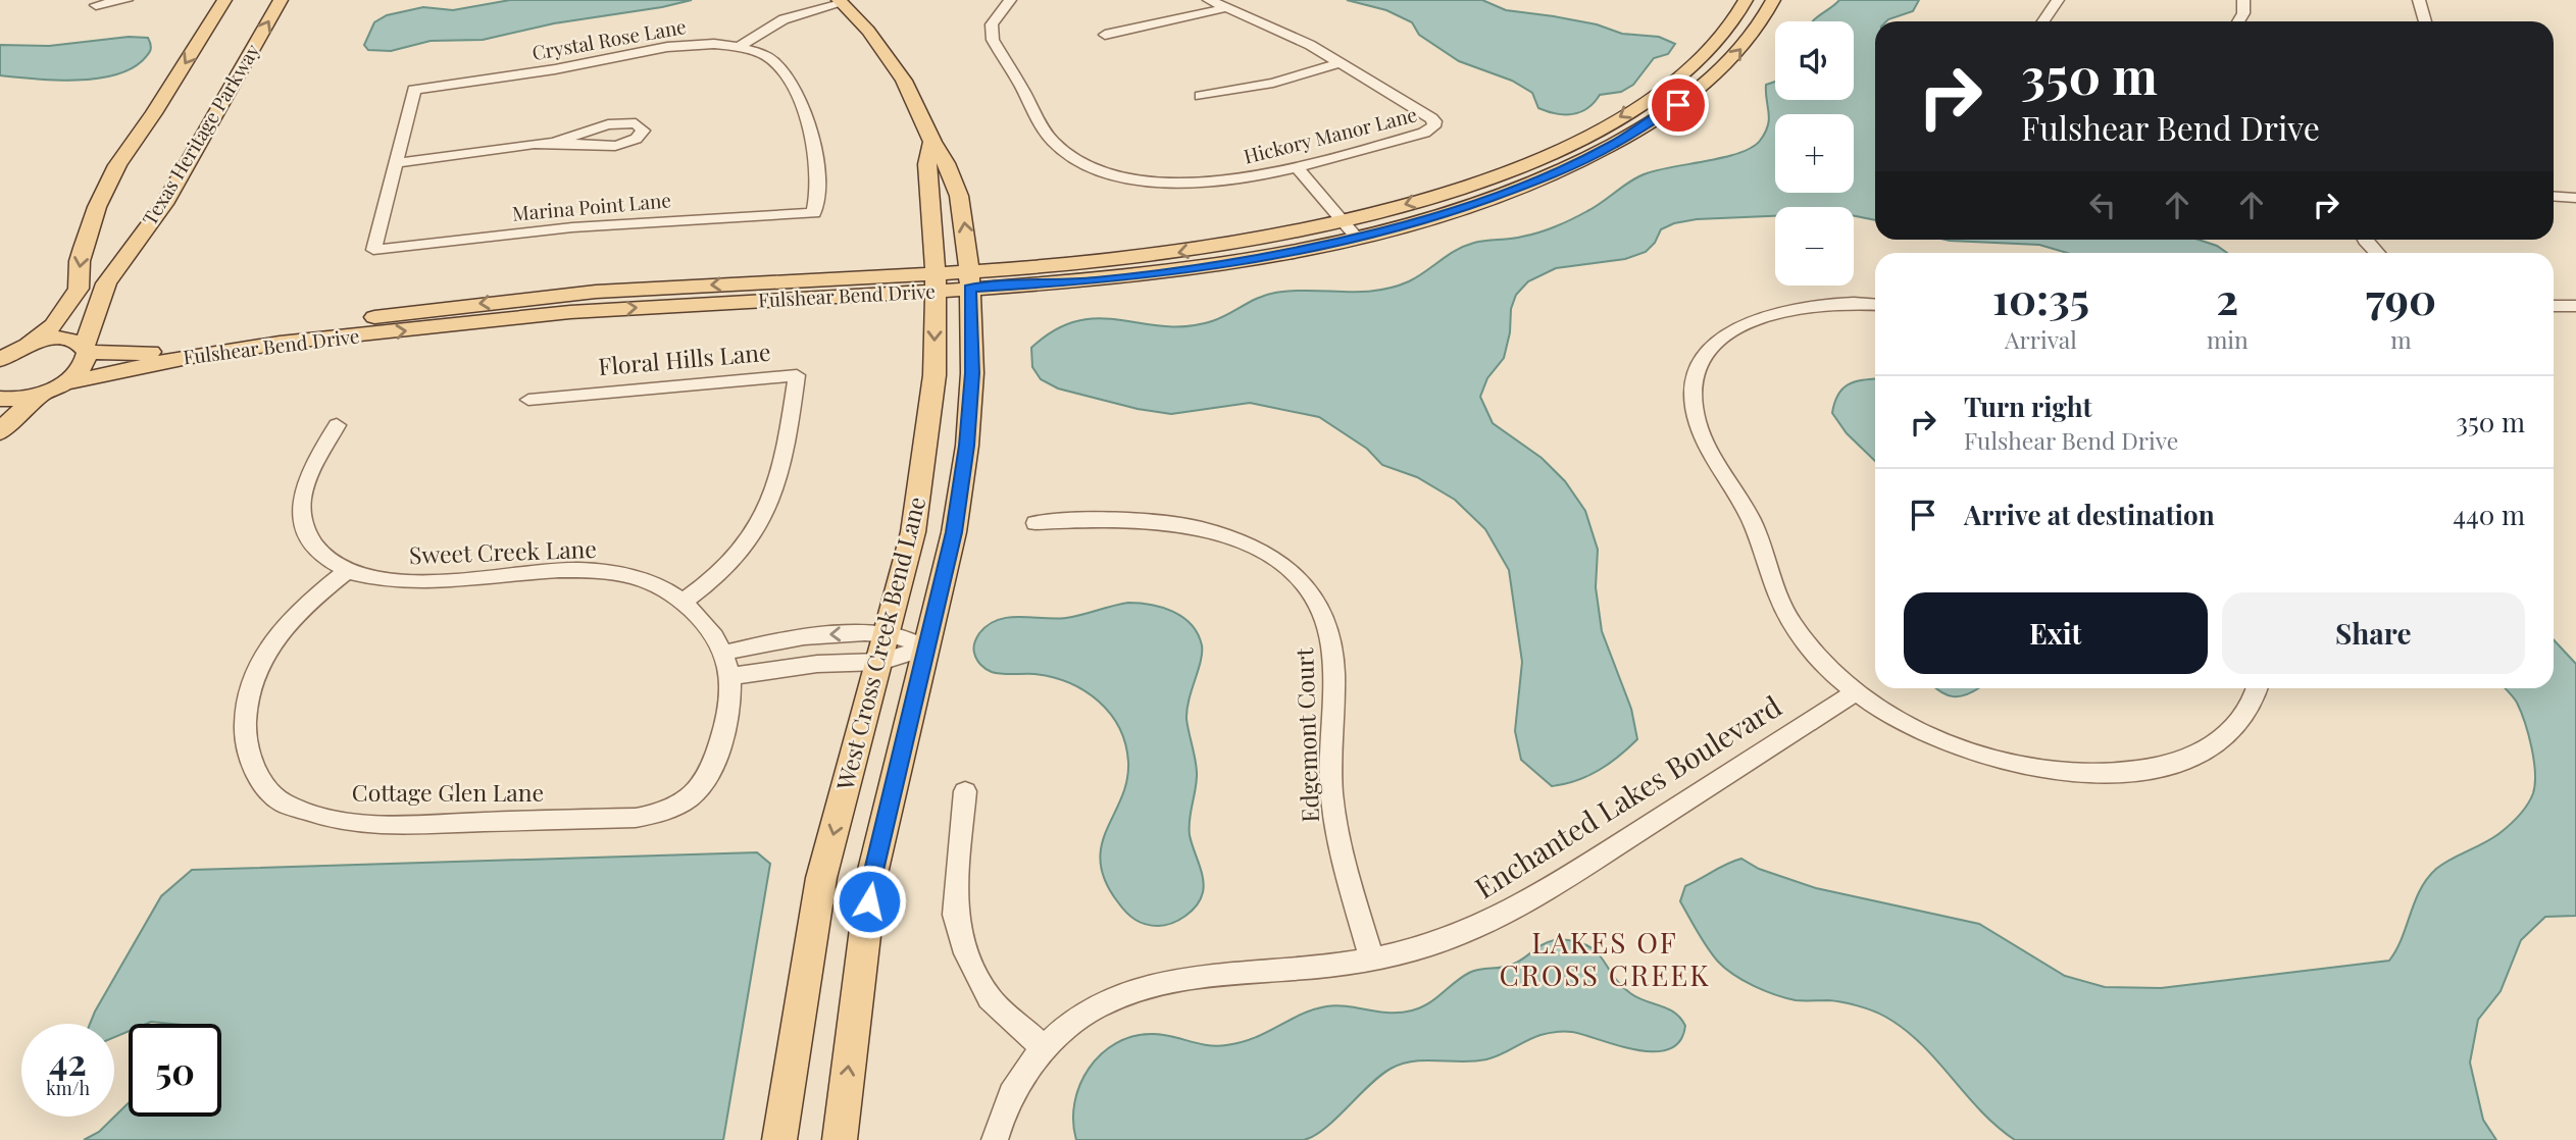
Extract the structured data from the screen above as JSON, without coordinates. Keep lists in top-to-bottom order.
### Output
{
  "streets": {
    "main road": ["Texas Heritage Parkway", "Fulshear Bend Drive", "West Cross Creek Bend Lane"],
    "street": [
      "Crystal Rose Lane",
      "Hickory Manor Lane",
      "Marina Point Lane",
      "Floral Hills Lane",
      "Sweet Creek Lane",
      "Edgemont Court",
      "Cottage Glen Lane",
      "Enchanted Lakes Boulevard"
    ]
  },
  "crossings": [
    ["Crystal Rose Lane", "Marina Point Lane"],
    ["Texas Heritage Parkway", "Fulshear Bend Drive"],
    ["Fulshear Bend Drive", "West Cross Creek Bend Lane"],
    ["Floral Hills Lane", "Sweet Creek Lane"],
    ["Sweet Creek Lane", "Cottage Glen Lane"],
    ["Edgemont Court", "Enchanted Lakes Boulevard"]
  ],
  "districts": ["LAKES OF CROSS CREEK"],
  "page": {
    "map_buttons": ["+", "−"],
    "turn": ["350 m", "Fulshear Bend Drive"],
    "eta": [
      "10:35",
      "Arrival",
      "2",
      "min",
      "790",
      "m"
    ],
    "list": [
      {
        "name": "Turn right",
        "note": "Fulshear Bend Drive",
        "value": "350 m"
      },
      {
        "name": "Arrive at destination",
        "value": "440 m"
      }
    ],
    "buttons": ["Exit", "Share"],
    "speed": "42 km/h",
    "limit": "50"
  }
}
